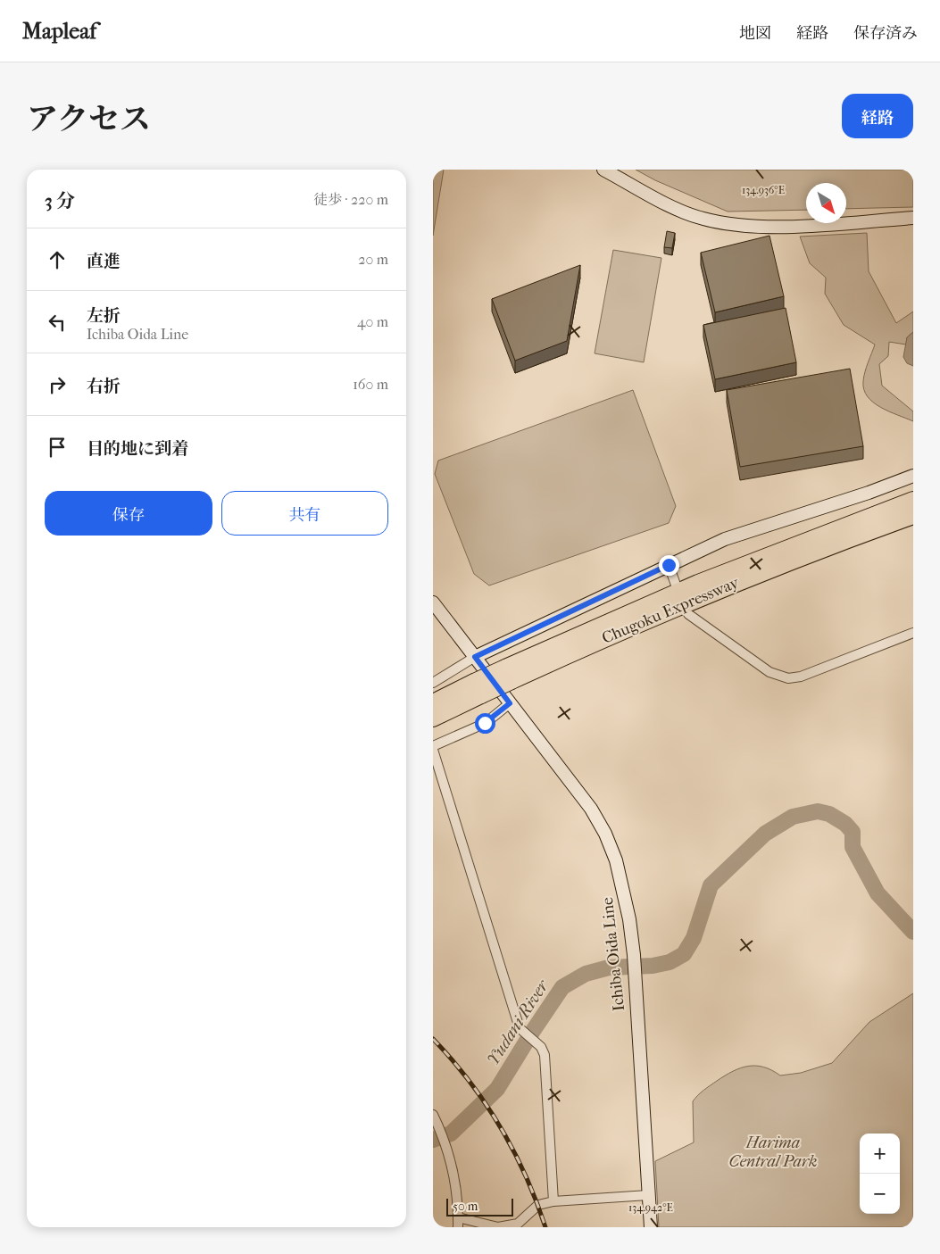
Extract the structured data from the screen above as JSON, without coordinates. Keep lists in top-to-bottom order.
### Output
{
  "streets": {
    "highway": ["Chugoku Expressway"],
    "street": ["Ichiba Oida Line"]
  },
  "water": ["Yudani River"],
  "parks": ["Harima Central Park"],
  "scale_bar": "50 m",
  "north": "bottom right",
  "page": {
    "header": "Mapleaf",
    "nav": ["地図", "経路", "保存済み"],
    "title": "アクセス",
    "buttons": [
      "経路",
      ["保存", "共有"]
    ],
    "heading": ["3 分", "徒歩 · 220 m"],
    "list": [
      ["直進", "20 m"],
      ["左折", "Ichiba Oida Line", "40 m"],
      ["右折", "160 m"],
      "目的地に到着"
    ],
    "map_buttons": ["+", "−"],
    "scale": "50 m"
  },
  "coordinates": ["134.936°E", "134.942°E"]
}
